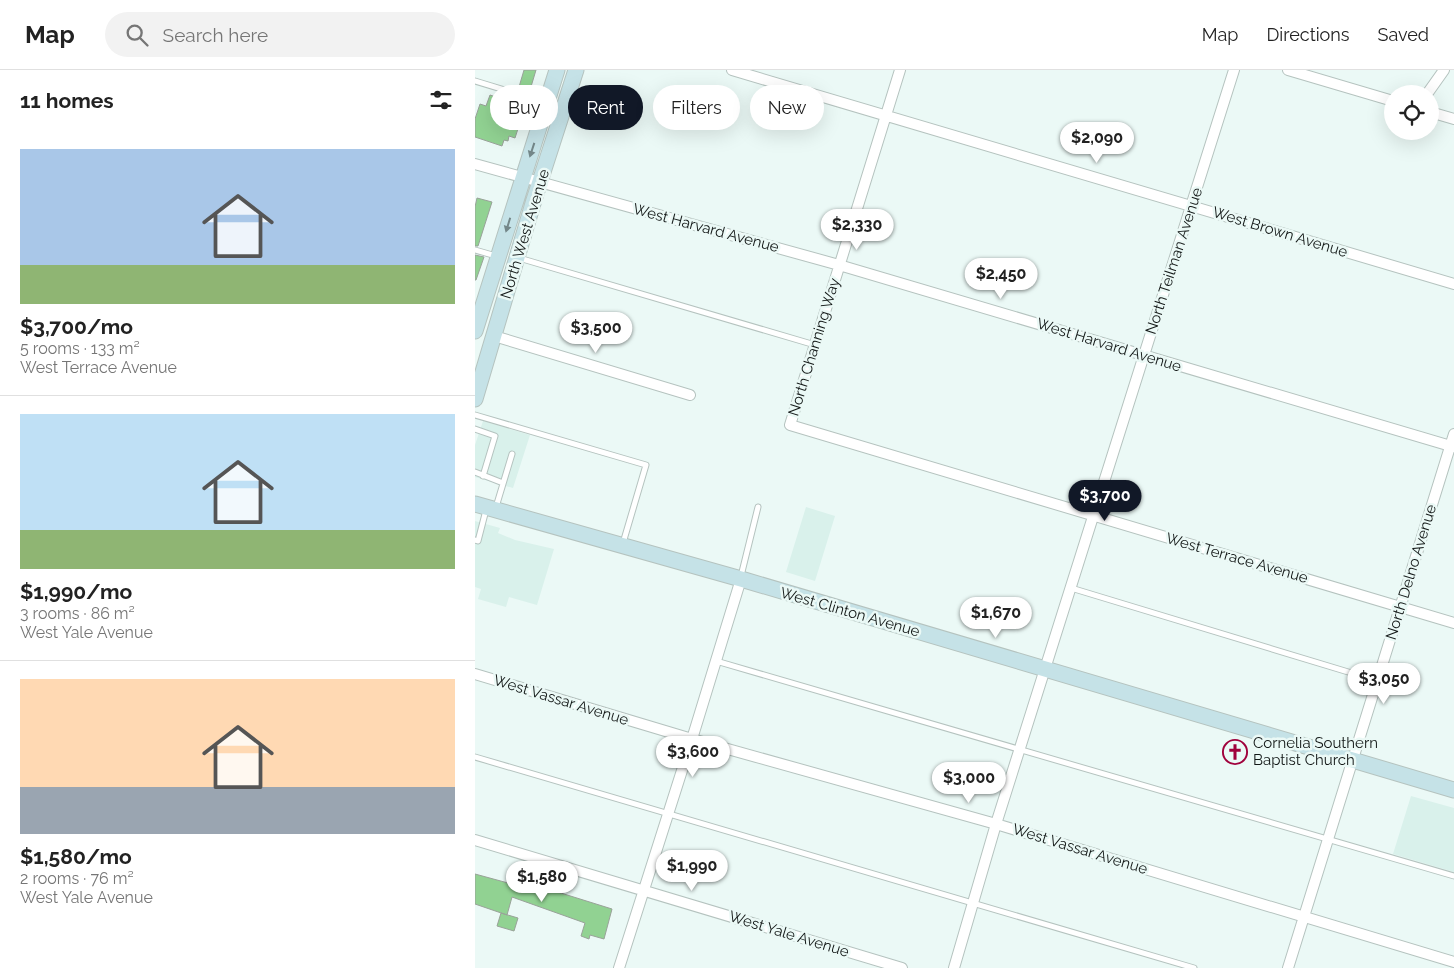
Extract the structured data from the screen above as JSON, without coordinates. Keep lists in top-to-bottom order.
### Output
{
  "streets": {
    "main road": ["North West Avenue", "West Clinton Avenue"],
    "street": [
      "West Harvard Avenue",
      "West Brown Avenue",
      "North Teilman Avenue",
      "North Channing Way",
      "West Terrace Avenue",
      "North Delno Avenue",
      "West Vassar Avenue",
      "West Yale Avenue"
    ]
  },
  "crossings": [
    ["West Harvard Avenue", "North West Avenue"],
    ["West Harvard Avenue", "North Teilman Avenue"],
    ["West Harvard Avenue", "North Channing Way"],
    ["West Harvard Avenue", "North Delno Avenue"],
    ["West Brown Avenue", "North Teilman Avenue"],
    ["West Brown Avenue", "North Channing Way"],
    ["North Teilman Avenue", "West Terrace Avenue"],
    ["North Teilman Avenue", "West Clinton Avenue"],
    ["North Teilman Avenue", "West Vassar Avenue"],
    ["North Channing Way", "West Terrace Avenue"],
    ["West Terrace Avenue", "North Delno Avenue"],
    ["North Delno Avenue", "West Clinton Avenue"],
    ["North Delno Avenue", "West Vassar Avenue"]
  ],
  "places": {
    "church": ["Cornelia Southern Baptist Church"]
  },
  "page": {
    "header": "Map",
    "search": "Search here",
    "nav": ["Map", "Directions", "Saved"],
    "heading": "11 homes",
    "chip": [
      "Buy",
      "Rent",
      "Filters",
      "New"
    ],
    "price": [
      "$2,090",
      "$2,330",
      "$2,450",
      "$3,500",
      "$3,700",
      "$1,670",
      "$3,050",
      "$3,600",
      "$3,000",
      "$1,990",
      "$1,580"
    ],
    "list": [
      {
        "name": "$3,700/mo",
        "note": "5 rooms · 133 m² · West Terrace Avenue"
      },
      {
        "name": "$1,990/mo",
        "note": "3 rooms · 86 m² · West Yale Avenue"
      },
      {
        "name": "$1,580/mo",
        "note": "2 rooms · 76 m² · West Yale Avenue"
      }
    ]
  }
}
